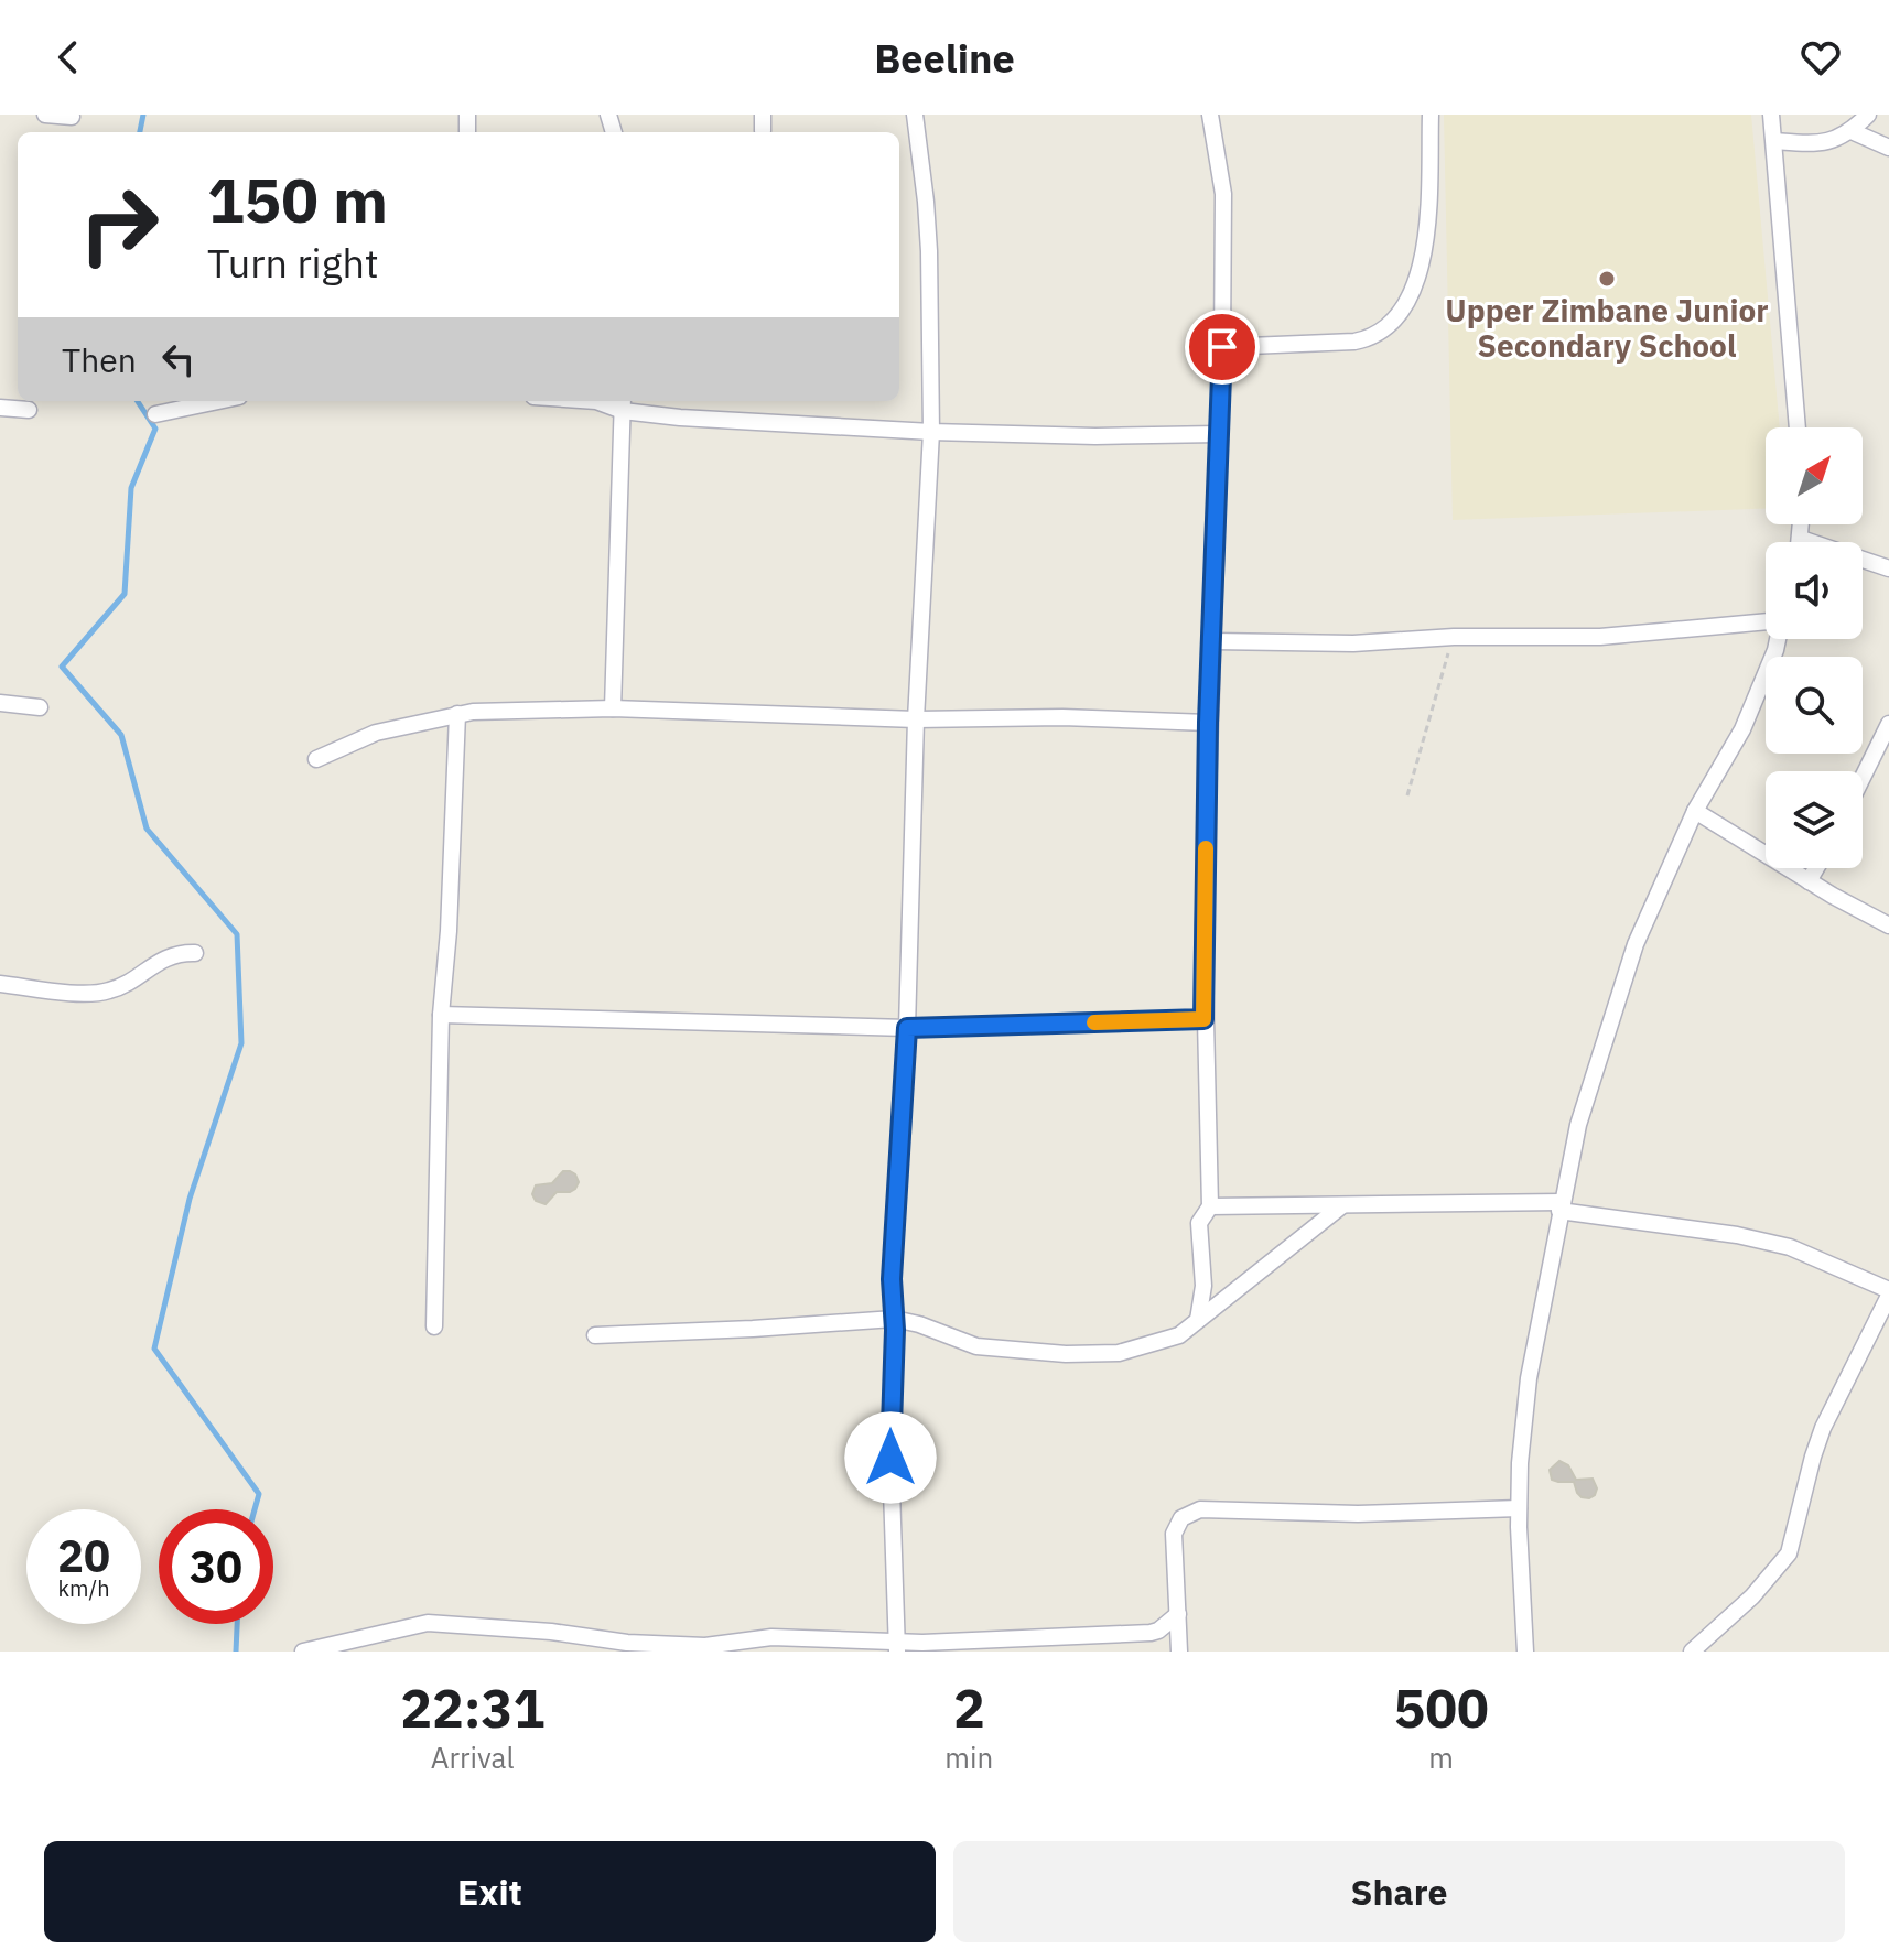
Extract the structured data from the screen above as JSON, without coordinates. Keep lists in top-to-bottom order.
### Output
{
  "places": ["Upper Zimbane Junior Secondary School"],
  "north": "top right",
  "page": {
    "header": "Beeline",
    "turn": ["150 m", "Turn right"],
    "then": "Then",
    "speed": "20 km/h",
    "limit": "30",
    "eta": [
      "22:31",
      "Arrival",
      "2",
      "min",
      "500",
      "m"
    ],
    "buttons": ["Exit", "Share"]
  }
}
